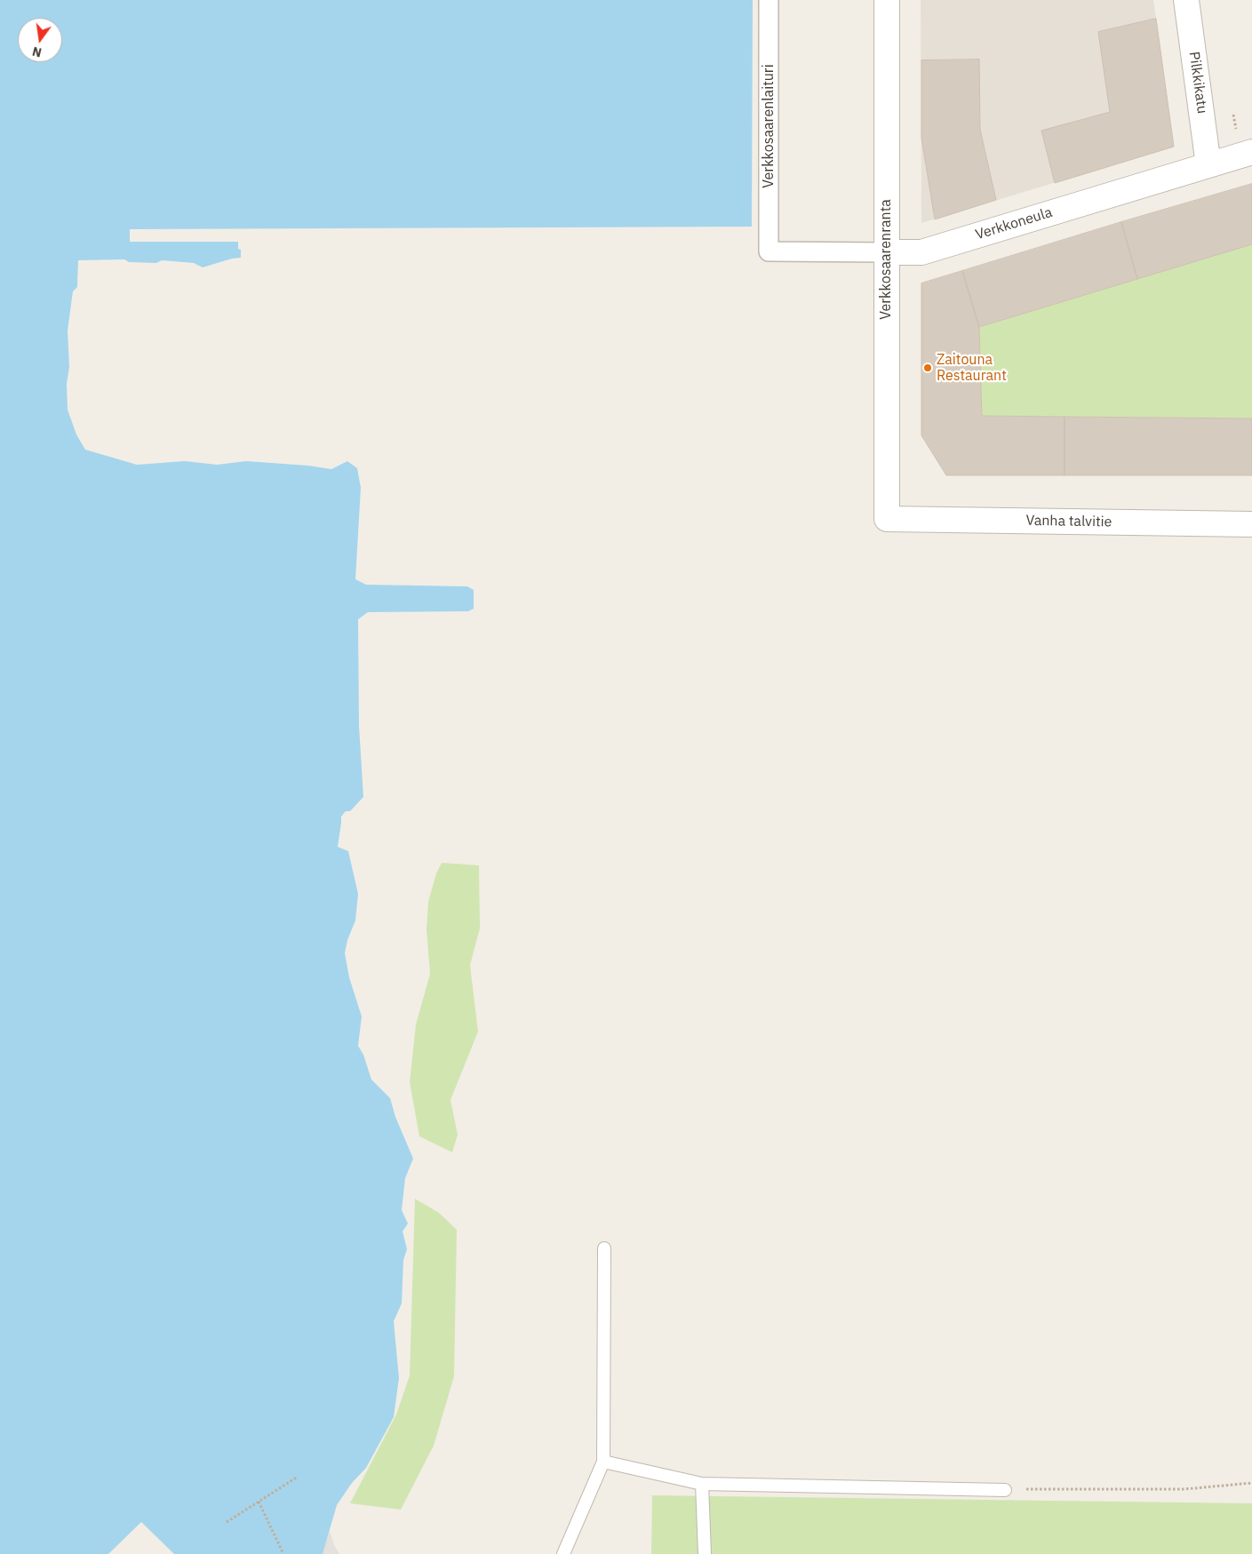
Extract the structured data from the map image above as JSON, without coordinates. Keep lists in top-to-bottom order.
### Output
{
  "streets": {
    "street": [
      "Pilkkikatu",
      "Verkkosaarenlaituri",
      "Verkkoneula",
      "Verkkosaarenranta",
      "Vanha talvitie"
    ]
  },
  "crossings": [
    ["Pilkkikatu", "Verkkoneula"],
    ["Verkkosaarenlaituri", "Verkkoneula"],
    ["Verkkoneula", "Verkkosaarenranta"],
    ["Verkkosaarenranta", "Vanha talvitie"]
  ],
  "places": ["Zaitouna Restaurant"],
  "north": "bottom"
}
